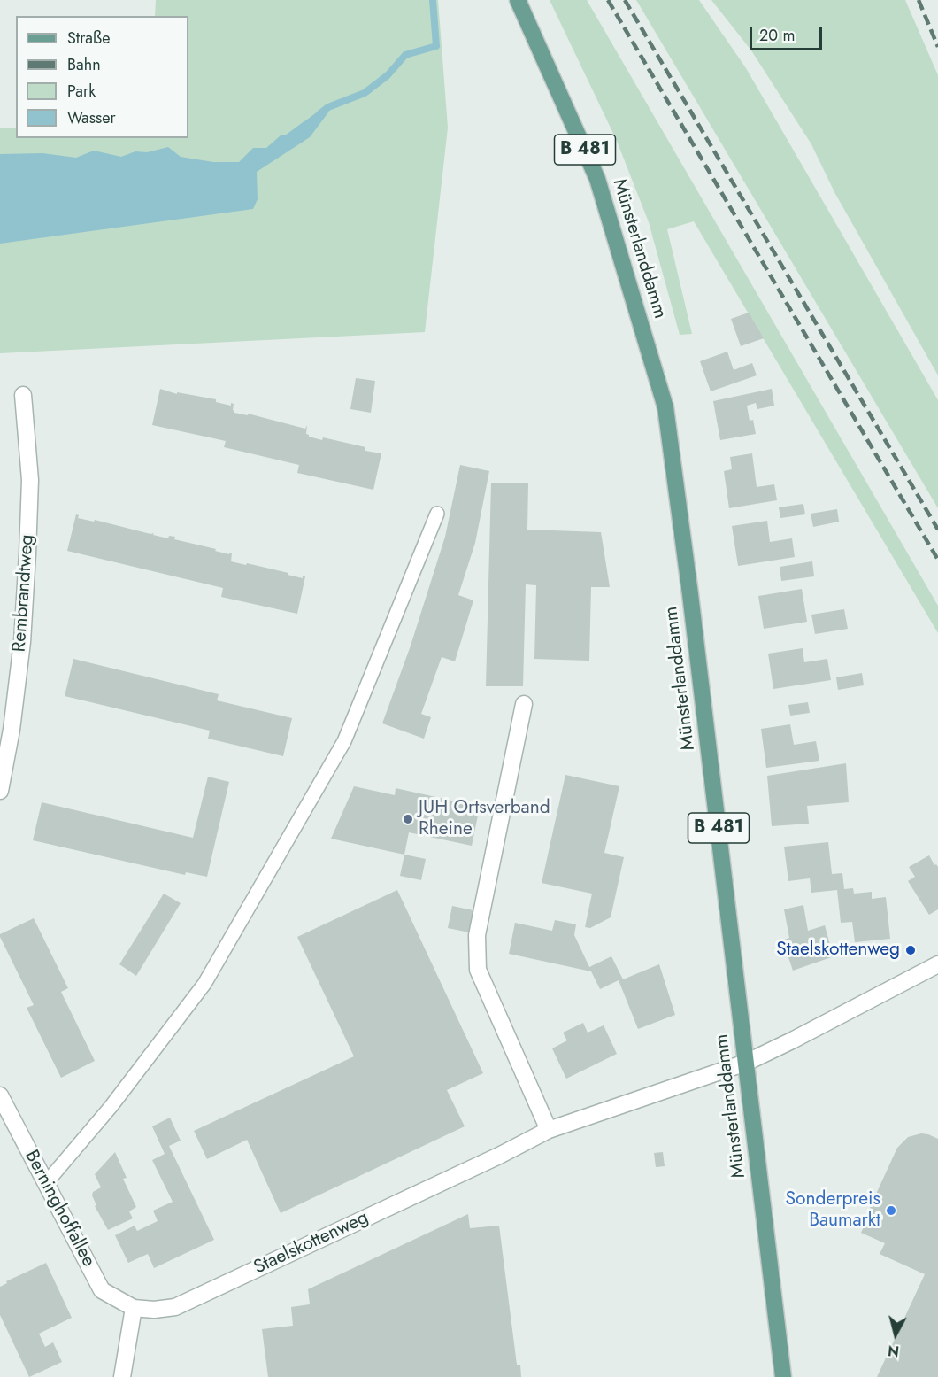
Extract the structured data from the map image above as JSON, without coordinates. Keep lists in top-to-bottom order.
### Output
{
  "streets": {
    "main road": ["B 481", "Münsterlanddamm"],
    "street": ["Rembrandtweg", "Berninghoffallee", "Staelskottenweg"]
  },
  "crossings": [
    ["Münsterlanddamm", "Staelskottenweg"],
    ["Berninghoffallee", "Staelskottenweg"]
  ],
  "places": ["JUH Ortsverband Rheine", "Staelskottenweg", "Sonderpreis Baumarkt"],
  "legend": [
    "Straße",
    "Bahn",
    "Park",
    "Wasser"
  ],
  "scale_bar": "20 m",
  "north": "bottom"
}
